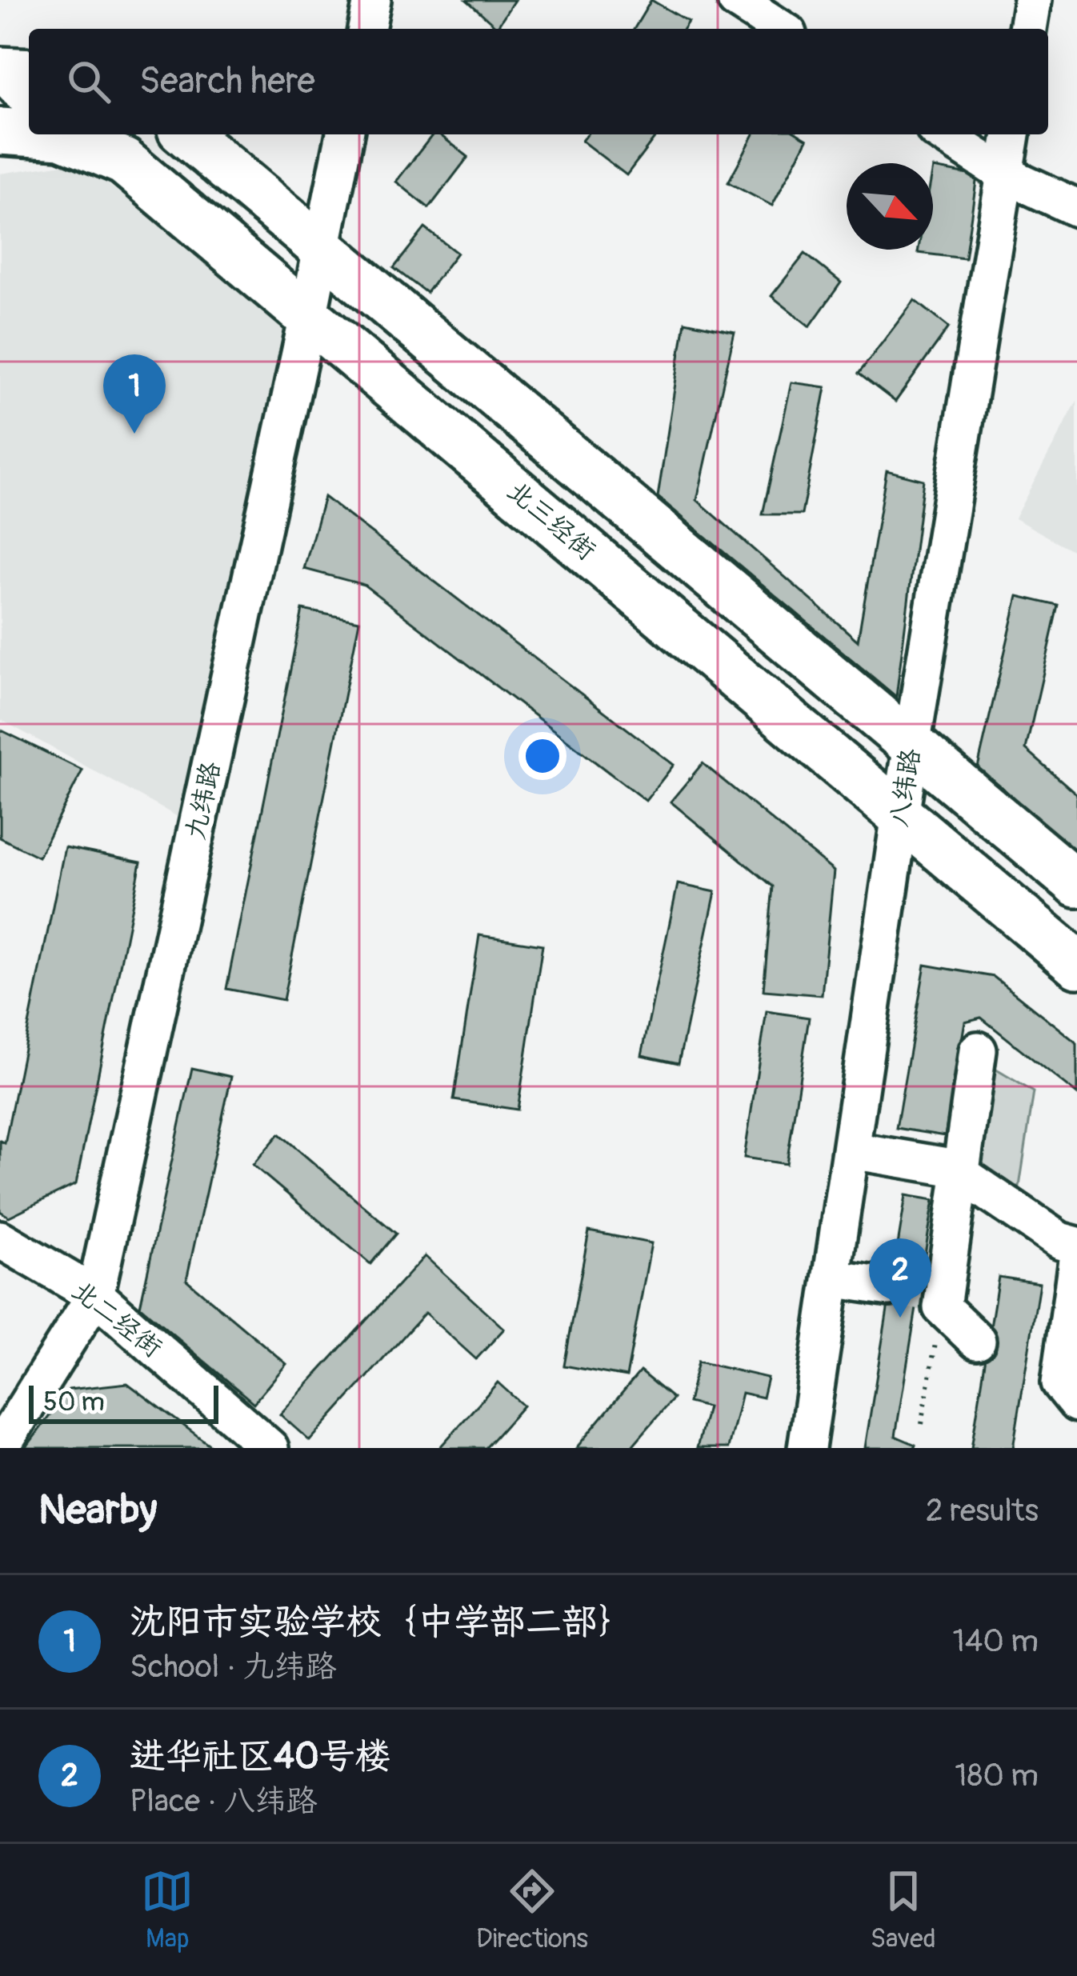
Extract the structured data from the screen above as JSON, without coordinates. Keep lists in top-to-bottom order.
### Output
{
  "streets": {
    "main road": ["北三经街"],
    "street": ["八纬路", "九纬路", "北二经街"]
  },
  "crossings": [
    ["北三经街", "八纬路"],
    ["北三经街", "九纬路"],
    ["九纬路", "北二经街"]
  ],
  "scale_bar": "50 m",
  "north": "bottom right",
  "page": {
    "search": "Search here",
    "pins": ["1", "2"],
    "scale": "50 m",
    "heading": ["Nearby", "2 results"],
    "list": [
      {
        "mark": "1",
        "name": "沈阳市实验学校｛中学部二部｝",
        "note": "School · 九纬路",
        "value": "140 m"
      },
      {
        "mark": "2",
        "name": "进华社区40号楼",
        "note": "Place · 八纬路",
        "value": "180 m"
      }
    ],
    "nav": ["Map", "Directions", "Saved"]
  }
}
